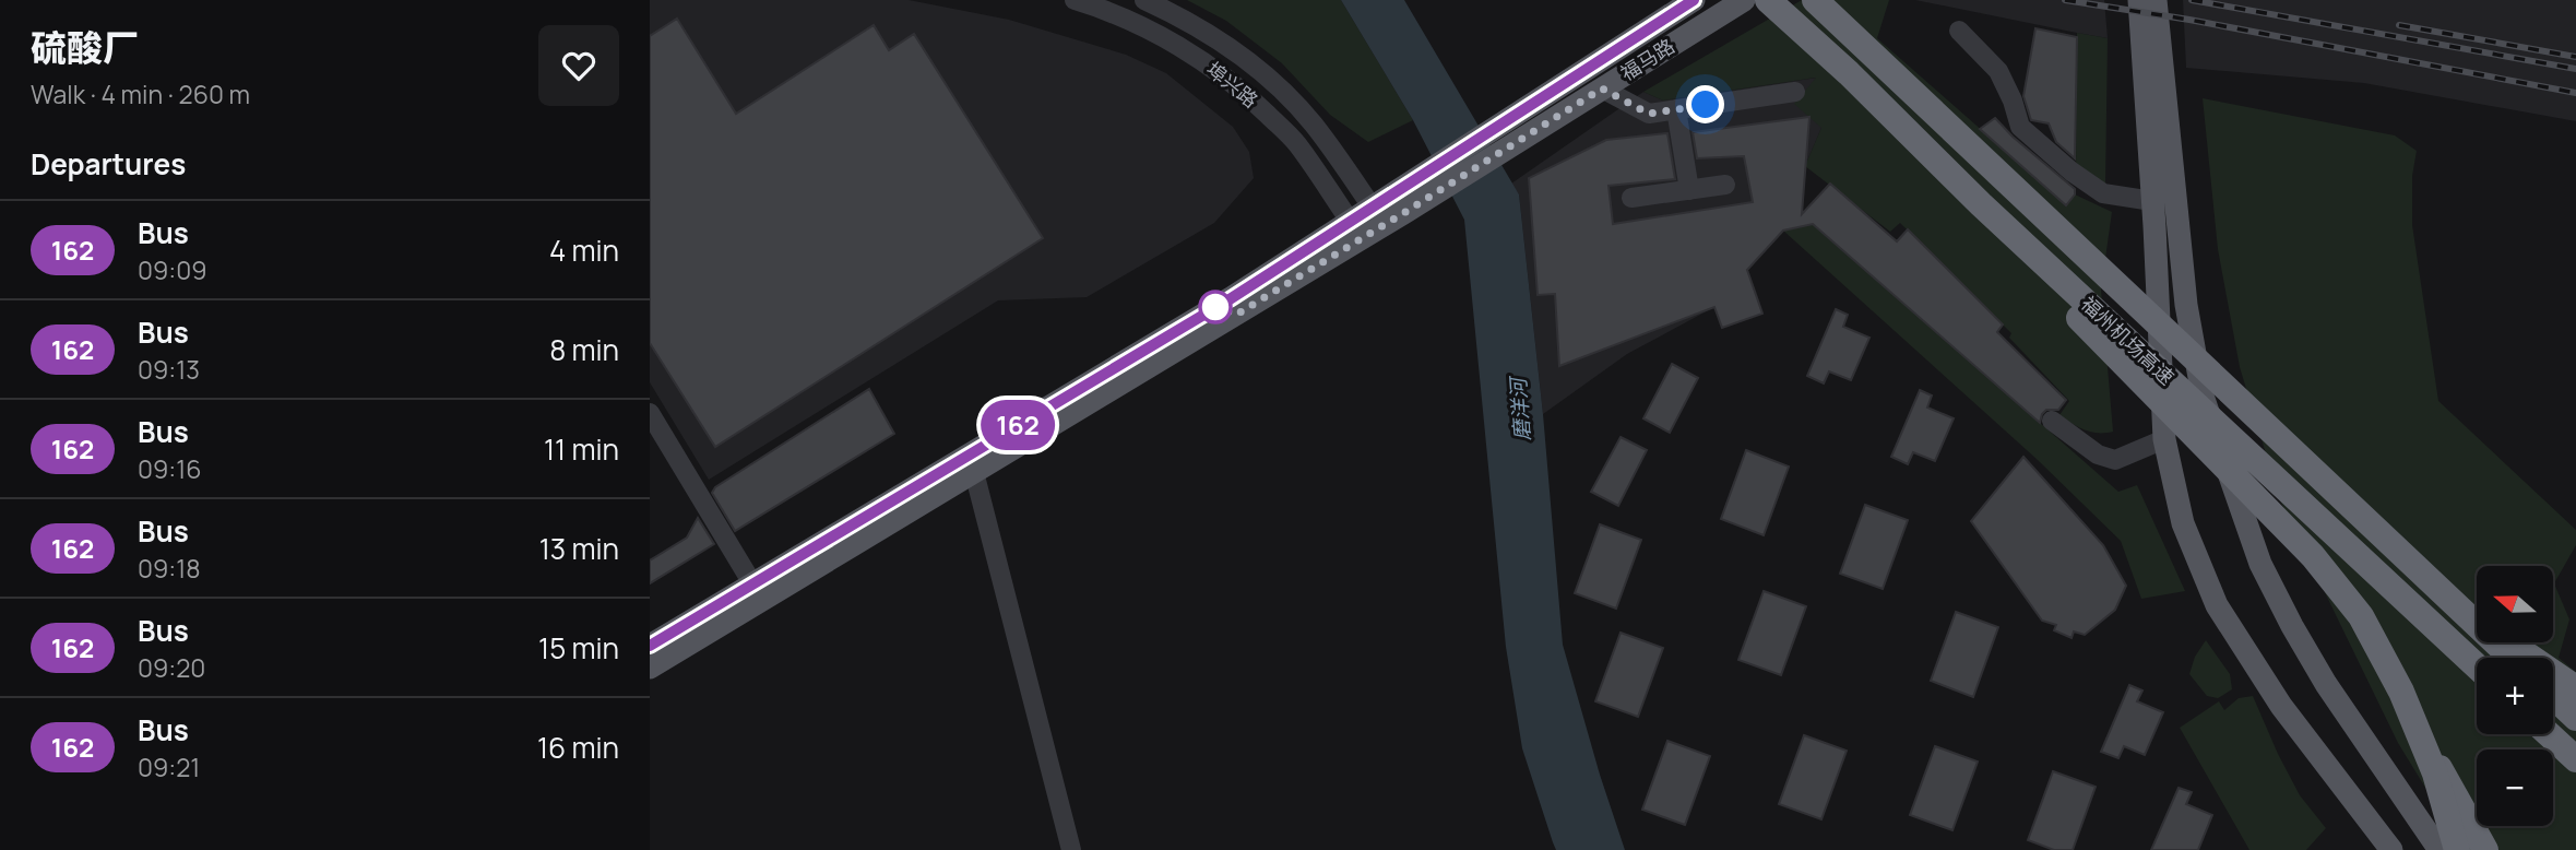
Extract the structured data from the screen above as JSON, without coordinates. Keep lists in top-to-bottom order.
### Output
{
  "streets": {
    "highway": ["福州机场高速"],
    "main road": ["福马路"],
    "street": ["埠兴路"]
  },
  "crossings": [
    ["福马路", "埠兴路"]
  ],
  "water": ["磨洋河"],
  "lines": ["bus line 162"],
  "north": "left",
  "page": {
    "heading": [
      ["硫酸厂", "Walk · 4 min · 260 m"],
      "Departures"
    ],
    "on_map": "162",
    "list": [
      {
        "mark": "162",
        "name": "Bus",
        "note": "09:09",
        "value": "4 min"
      },
      {
        "mark": "162",
        "name": "Bus",
        "note": "09:13",
        "value": "8 min"
      },
      {
        "mark": "162",
        "name": "Bus",
        "note": "09:16",
        "value": "11 min"
      },
      {
        "mark": "162",
        "name": "Bus",
        "note": "09:18",
        "value": "13 min"
      },
      {
        "mark": "162",
        "name": "Bus",
        "note": "09:20",
        "value": "15 min"
      },
      {
        "mark": "162",
        "name": "Bus",
        "note": "09:21",
        "value": "16 min"
      }
    ],
    "map_buttons": ["+", "−"]
  }
}
